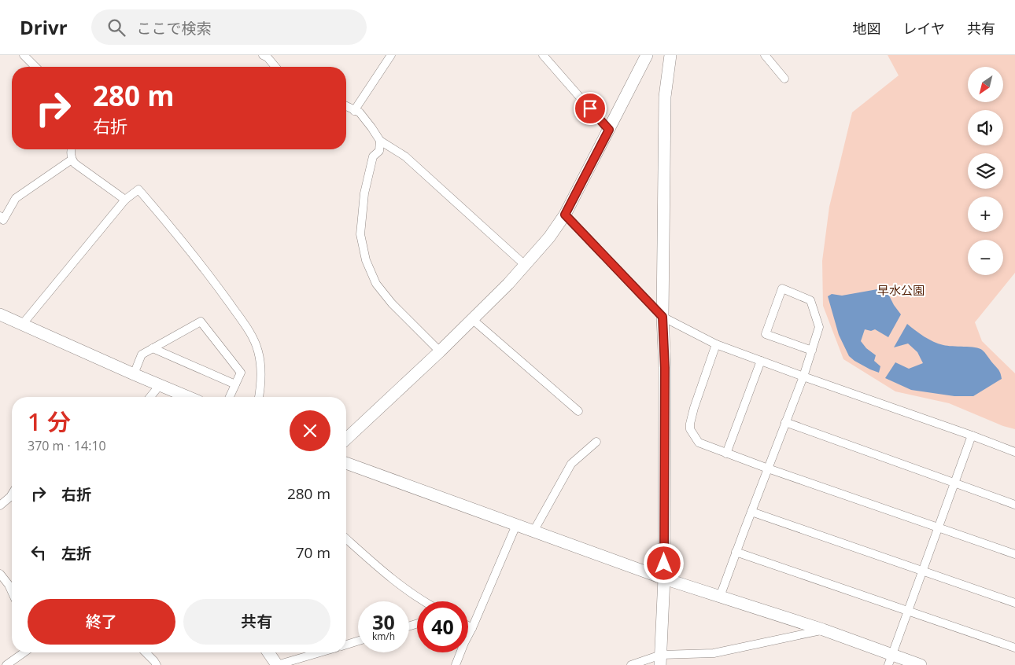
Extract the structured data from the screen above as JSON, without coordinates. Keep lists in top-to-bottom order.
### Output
{
  "parks": ["早水公園"],
  "north": "bottom left",
  "page": {
    "header": "Drivr",
    "search": "ここで検索",
    "nav": ["地図", "レイヤ", "共有"],
    "map_buttons": ["+", "−"],
    "turn": ["280 m", "右折"],
    "heading": ["1 分", "370 m · 14:10"],
    "list": [
      {
        "name": "右折",
        "value": "280 m"
      },
      {
        "name": "左折",
        "value": "70 m"
      }
    ],
    "buttons": ["終了", "共有"],
    "speed": "30 km/h",
    "limit": "40"
  }
}
